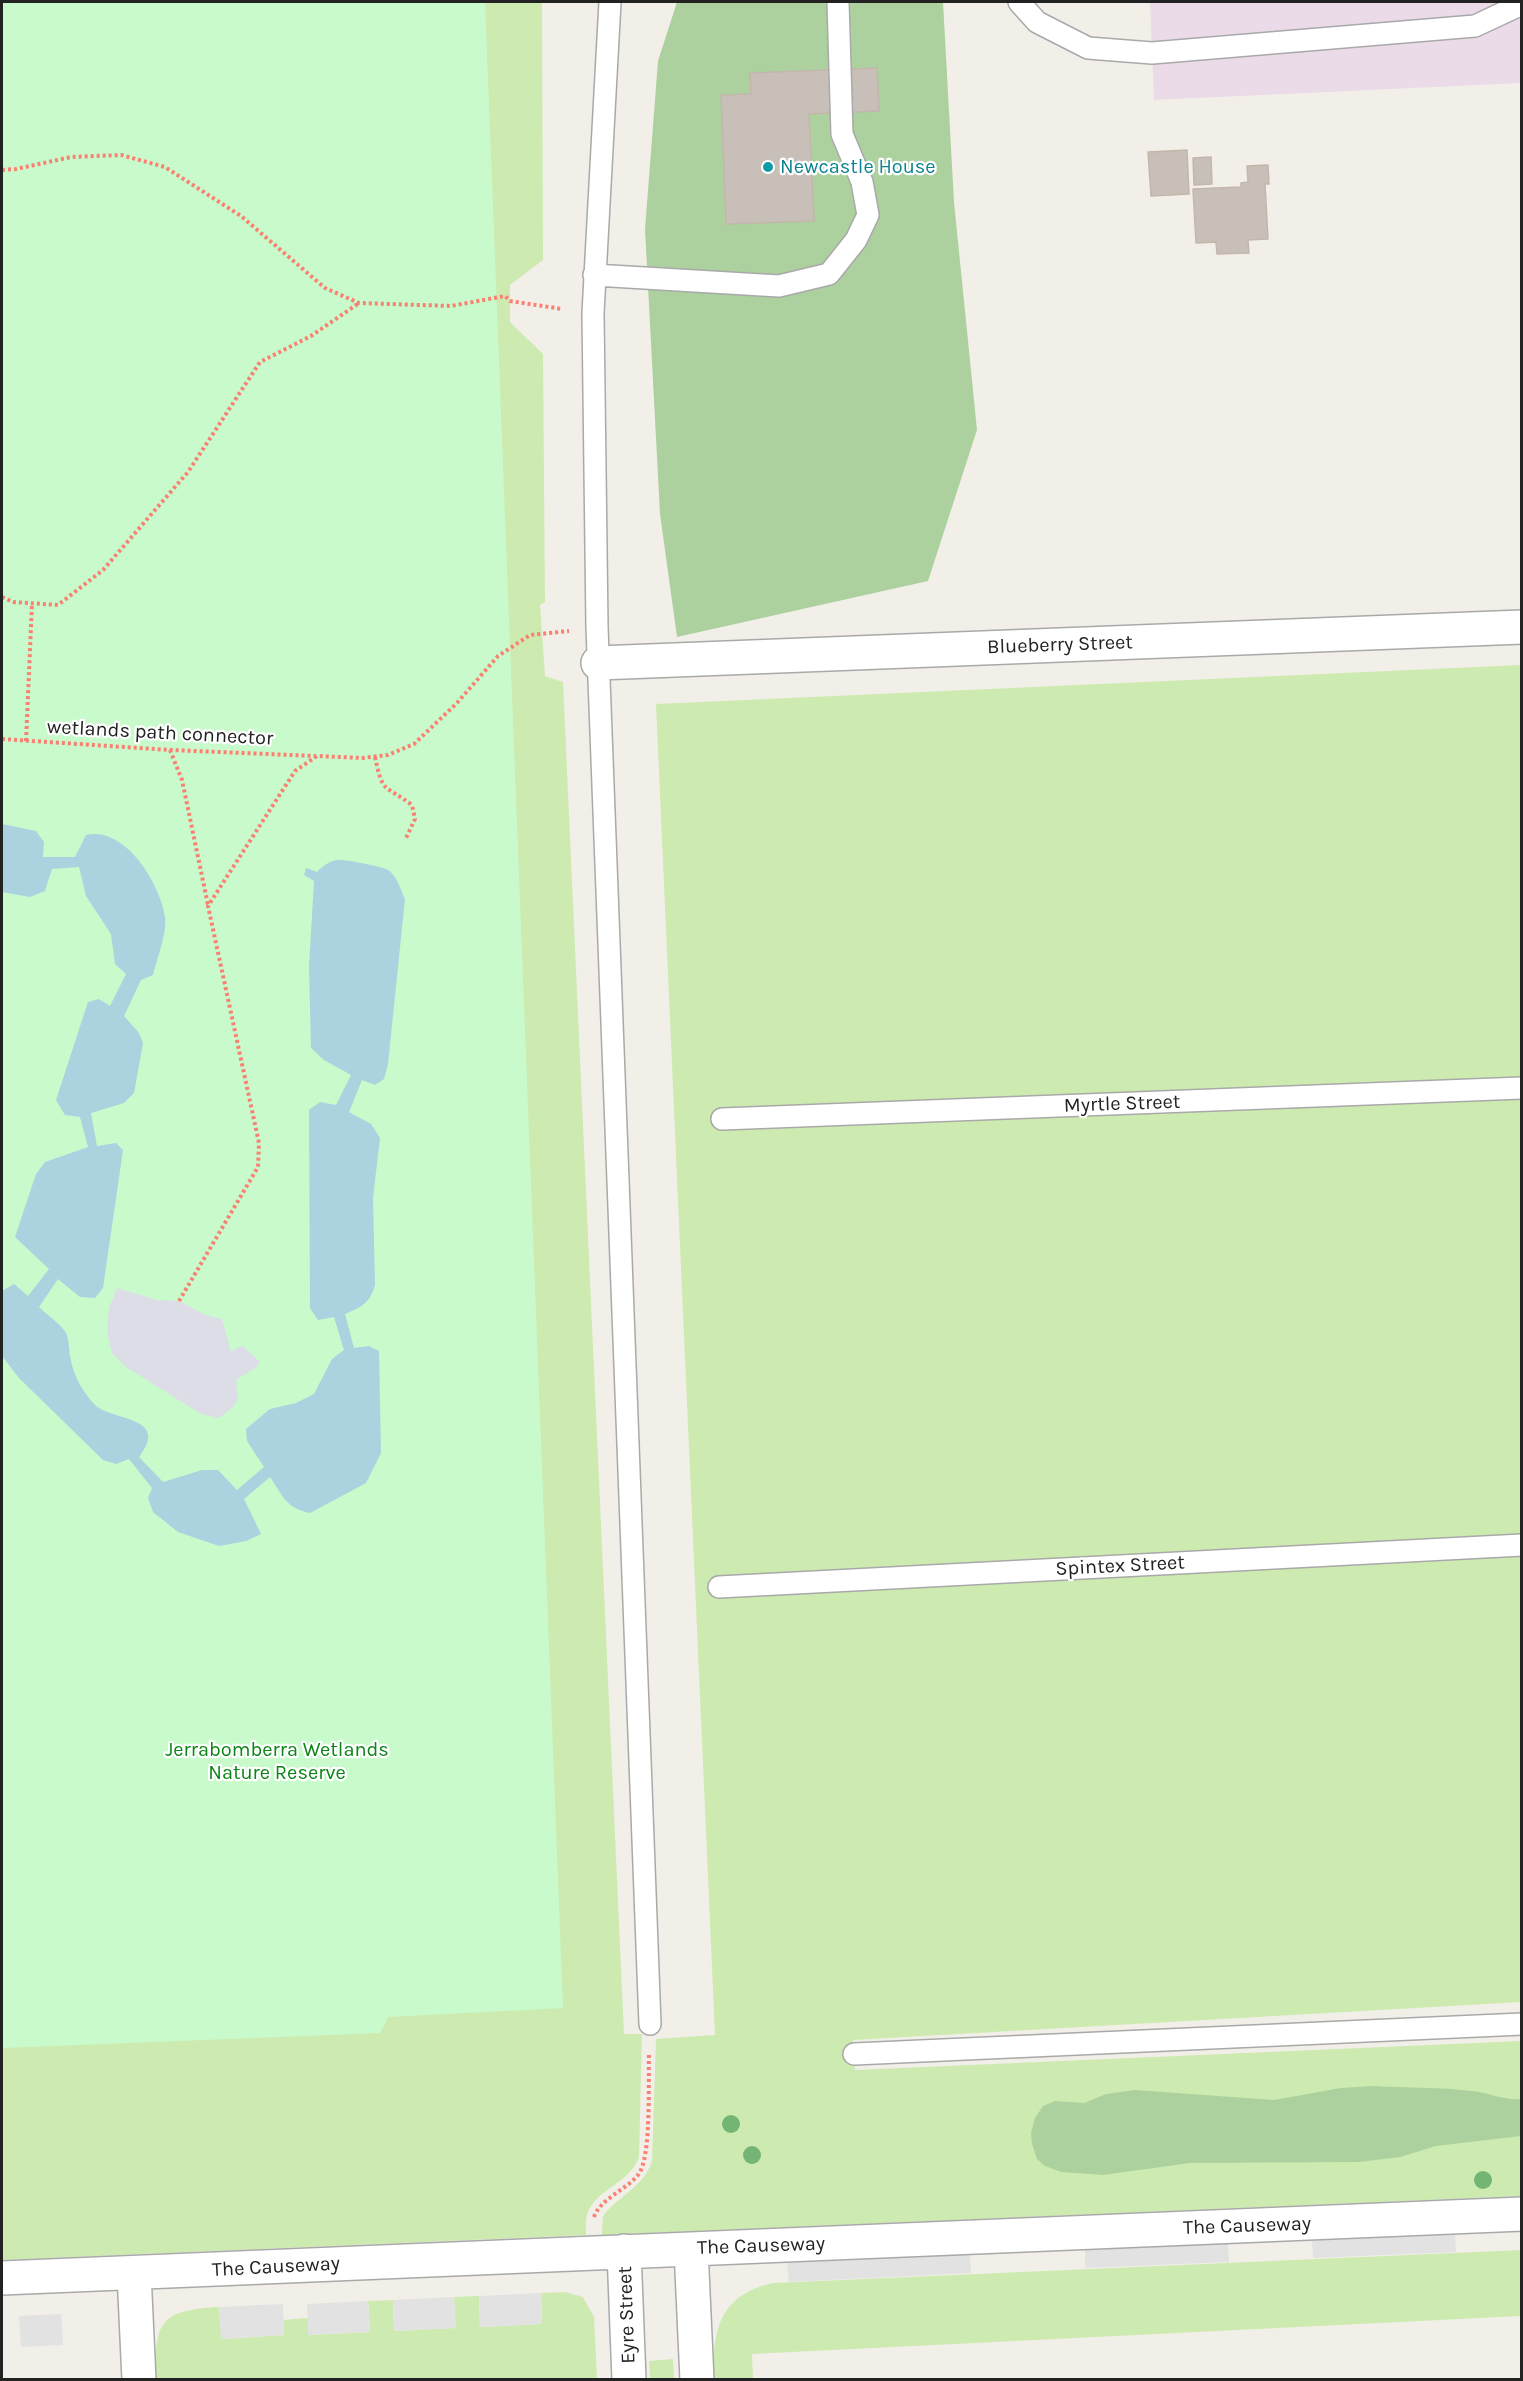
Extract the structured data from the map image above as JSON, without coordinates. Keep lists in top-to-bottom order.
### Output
{
  "streets": {
    "street": ["Blueberry Street", "The Causeway", "Eyre Street"],
    "lane": ["Myrtle Street", "Spintex Street"],
    "path": ["wetlands path connector"]
  },
  "crossings": [
    ["The Causeway", "Eyre Street"]
  ],
  "parks": ["Jerrabomberra Wetlands Nature Reserve"],
  "places": ["Newcastle House"]
}
